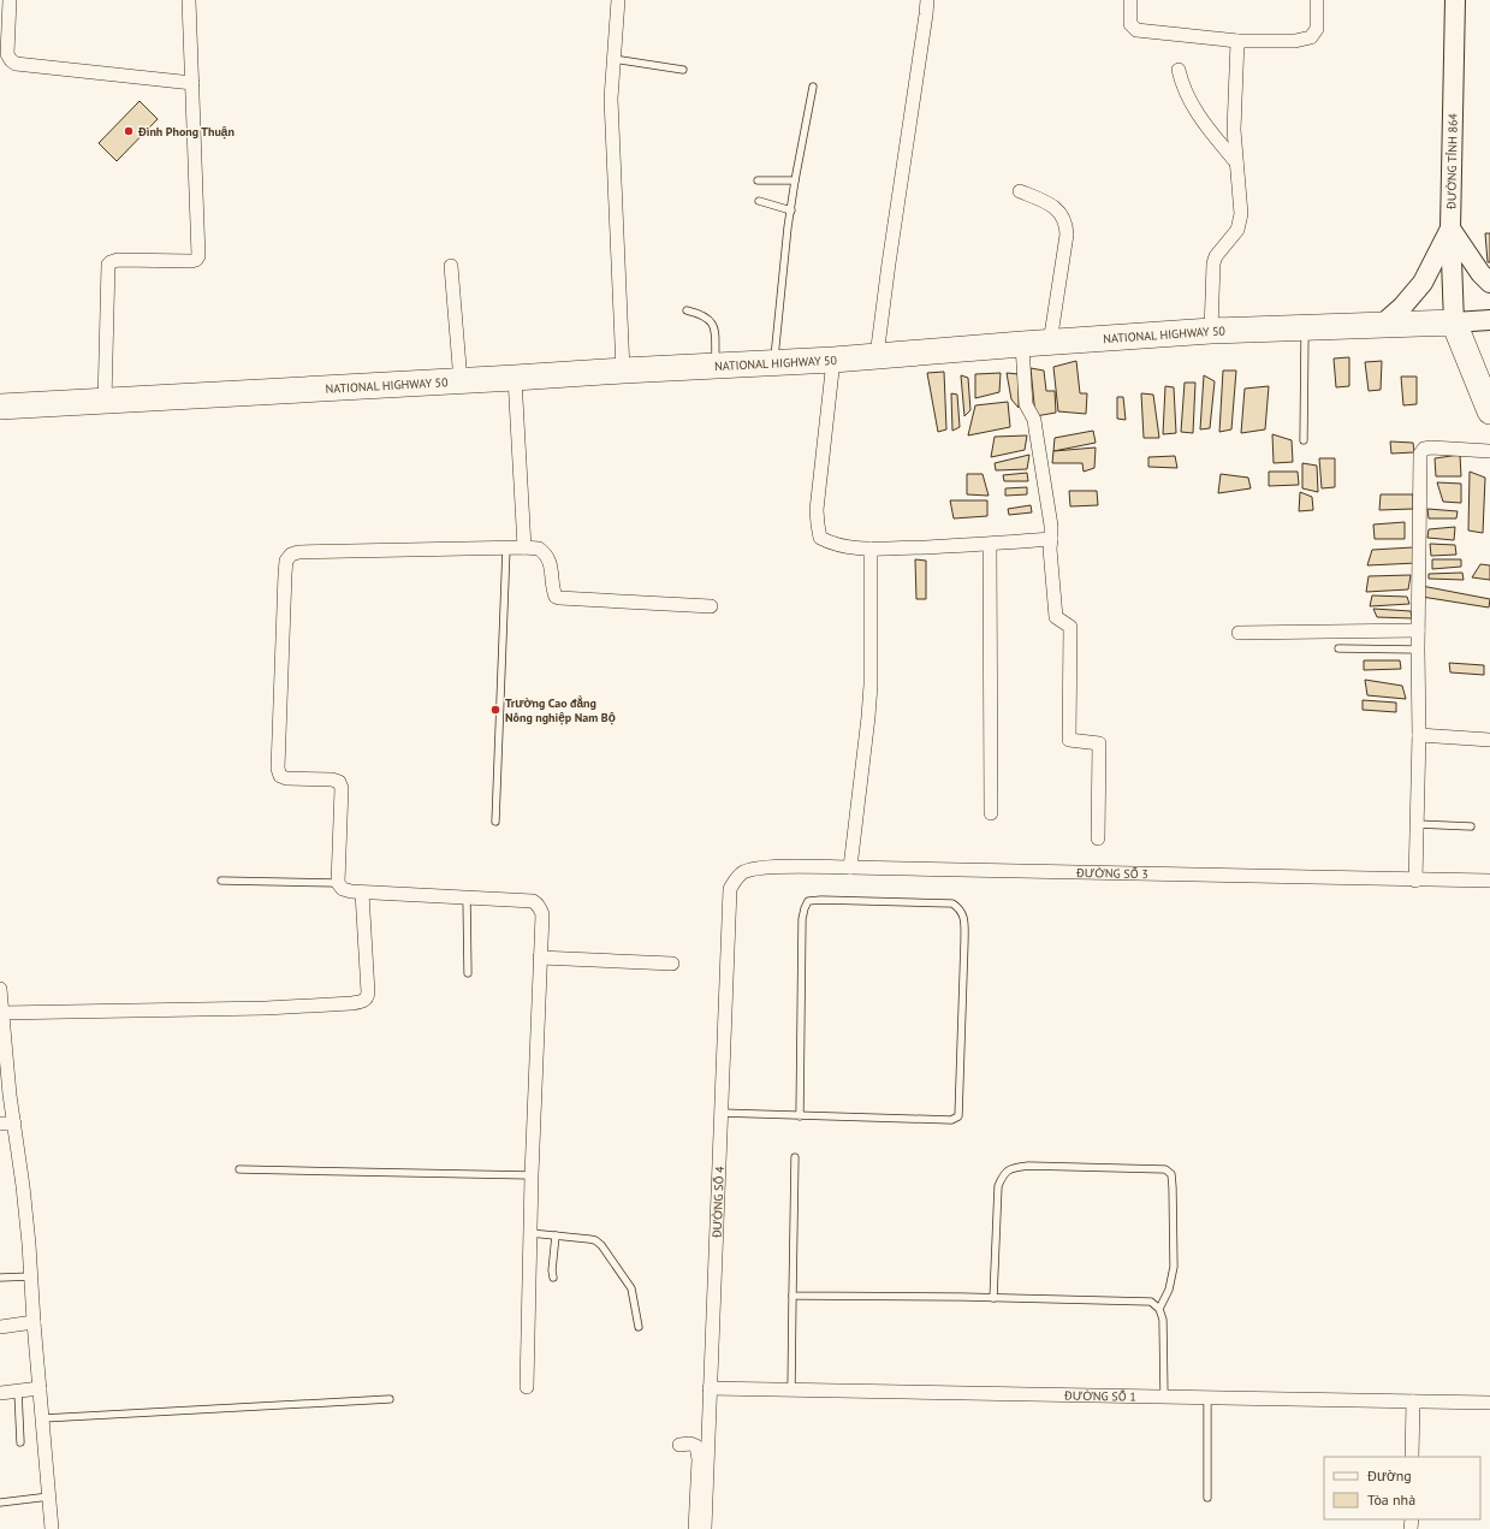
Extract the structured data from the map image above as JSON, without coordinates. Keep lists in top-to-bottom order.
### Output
{
  "streets": {
    "highway": ["NATIONAL HIGHWAY 50"],
    "main road": ["ĐƯỜNG TỈNH 864"],
    "street": ["ĐƯỜNG SỐ 3", "ĐƯỜNG SỐ 4", "ĐƯỜNG SỐ 1"]
  },
  "crossings": [
    ["ĐƯỜNG TỈNH 864", "NATIONAL HIGHWAY 50"],
    ["ĐƯỜNG SỐ 3", "ĐƯỜNG SỐ 4"],
    ["ĐƯỜNG SỐ 4", "ĐƯỜNG SỐ 1"]
  ],
  "places": ["Đình Phong Thuận", "Trường Cao đẳng Nông nghiệp Nam Bộ"],
  "legend": ["Đường", "Tòa nhà"]
}
